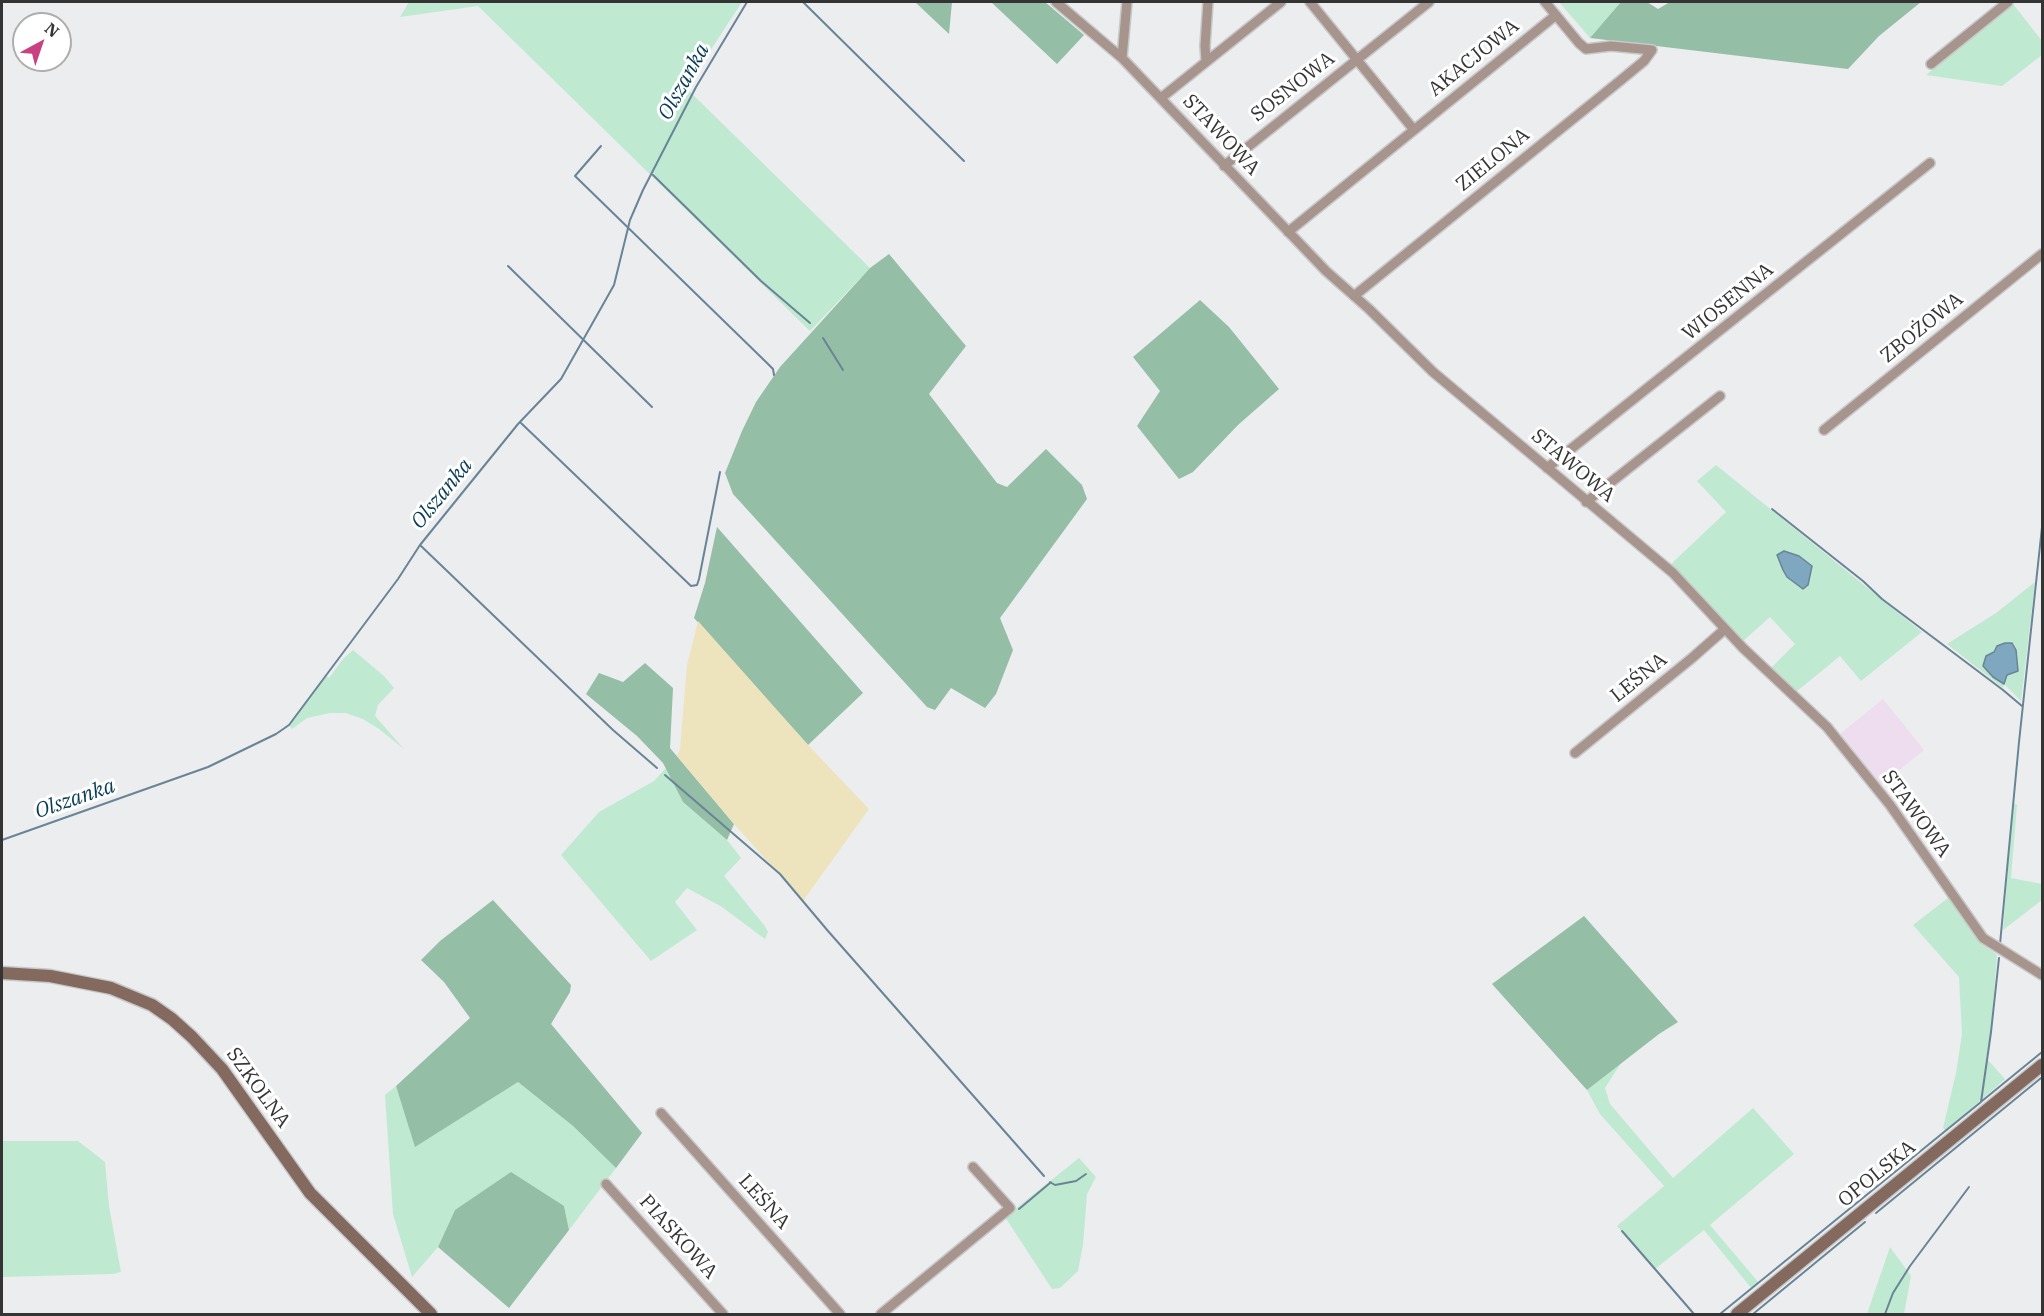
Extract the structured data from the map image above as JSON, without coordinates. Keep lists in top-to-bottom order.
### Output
{
  "streets": {
    "street": [
      "AKACJOWA",
      "SOSNOWA",
      "STAWOWA",
      "ZIELONA",
      "WIOSENNA",
      "ZBOŻOWA",
      "LEŚNA",
      "SZKOLNA",
      "OPOLSKA",
      "PIASKOWA"
    ]
  },
  "crossings": [
    ["AKACJOWA", "SOSNOWA"],
    ["AKACJOWA", "STAWOWA"],
    ["AKACJOWA", "ZIELONA"],
    ["SOSNOWA", "STAWOWA"],
    ["STAWOWA", "ZIELONA"],
    ["STAWOWA", "WIOSENNA"],
    ["STAWOWA", "LEŚNA"]
  ],
  "water": ["Olszanka"],
  "north": "top right"
}
